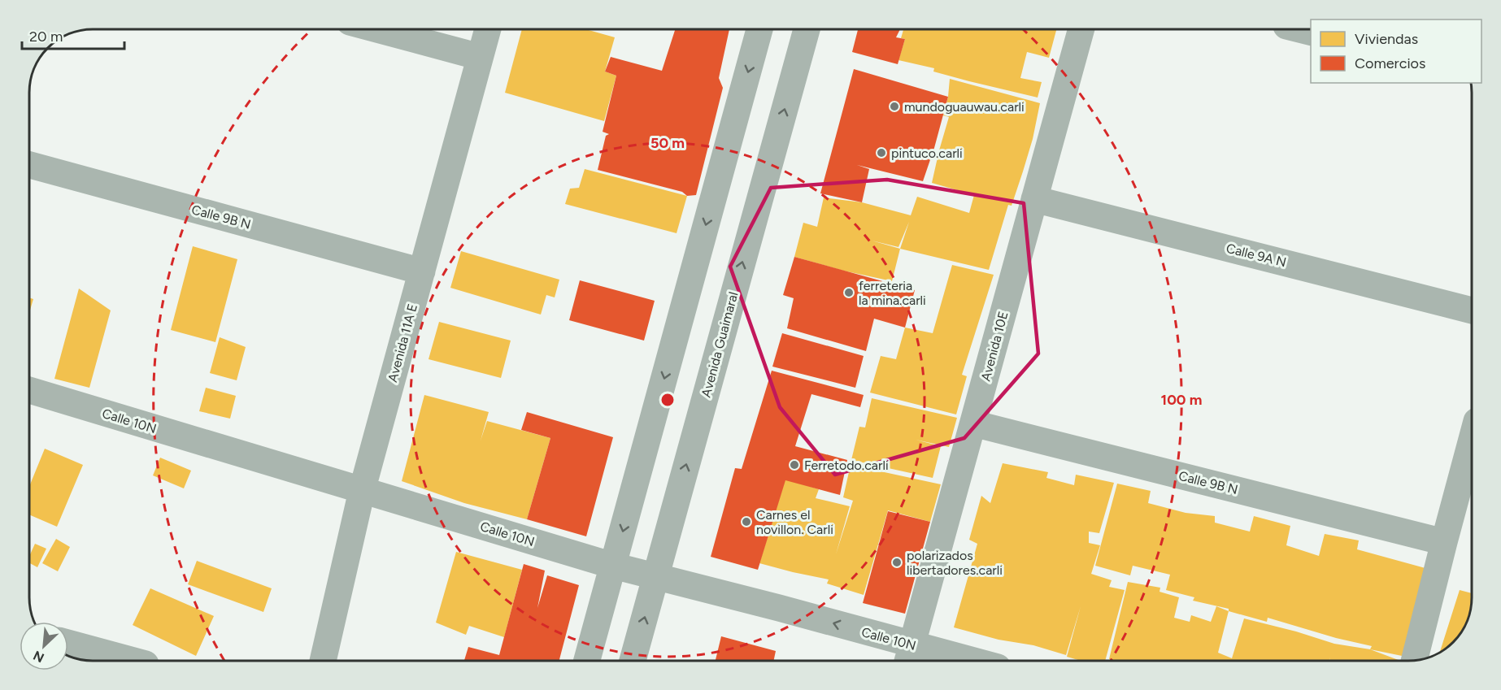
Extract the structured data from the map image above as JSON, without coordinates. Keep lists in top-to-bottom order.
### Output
{
  "streets": {
    "street": [
      "Calle 9B N",
      "Calle 9A N",
      "Avenida 11A E",
      "Avenida Guaimaral",
      "Avenida 10E",
      "Calle 10N"
    ]
  },
  "crossings": [
    ["Calle 9B N", "Avenida 11A E"],
    ["Calle 9B N", "Avenida 10E"],
    ["Calle 9A N", "Avenida 10E"],
    ["Avenida 11A E", "Calle 10N"],
    ["Avenida Guaimaral", "Calle 10N"],
    ["Avenida 10E", "Calle 10N"]
  ],
  "places": [
    "mundoguauwau.carli",
    "pintuco.carli",
    "ferreteria la mina.carli",
    "Ferretodo.carli",
    "Carnes el novillon. Carli",
    "polarizados libertadores.carli"
  ],
  "legend": ["Viviendas", "Comercios"],
  "scale_bar": "20 m",
  "north": "bottom left",
  "rings": ["50 m", "100 m"]
}
